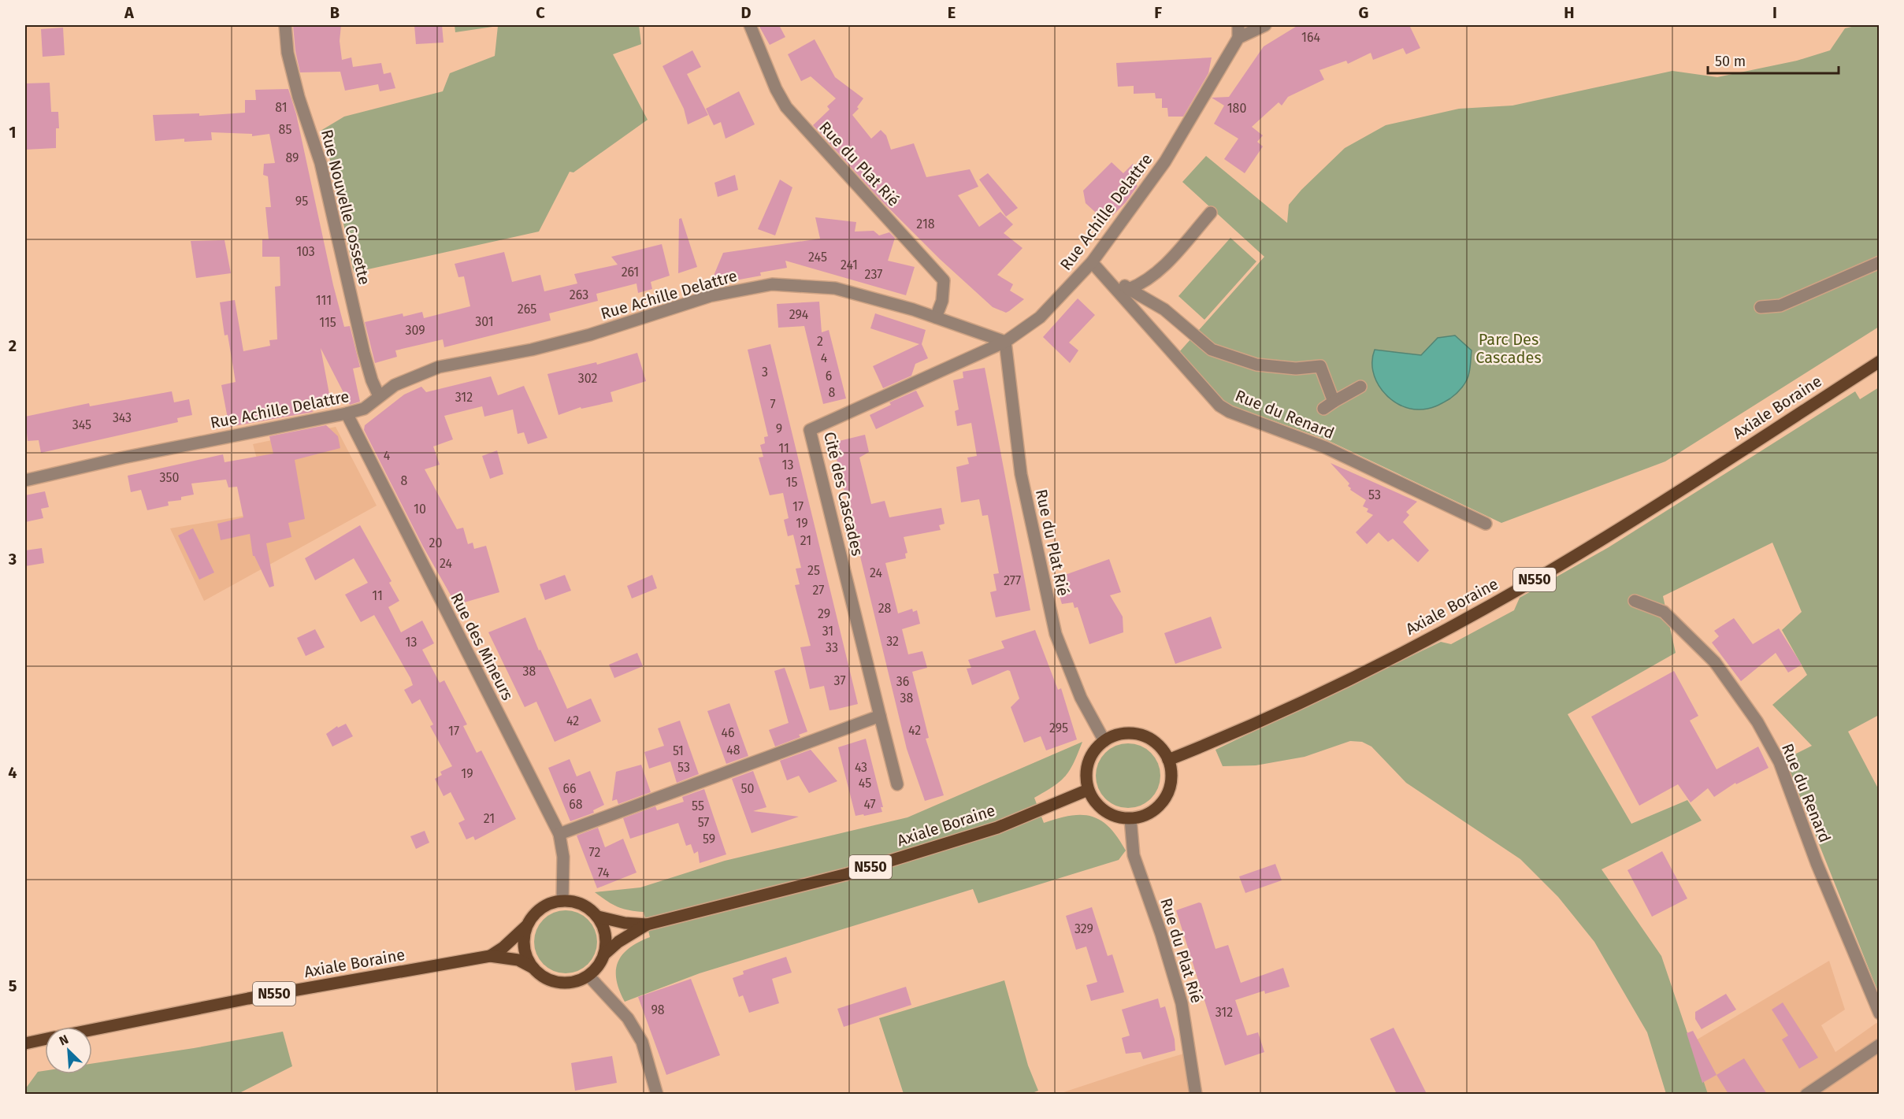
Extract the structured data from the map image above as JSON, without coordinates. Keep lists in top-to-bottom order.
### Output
{
  "streets": {
    "main road": ["Axiale Boraine", "N550"],
    "street": [
      "Rue du Plat Rié",
      "Rue Nouvelle Cossette",
      "Rue Achille Delattre",
      "Rue du Renard",
      "Cité des Cascades",
      "Rue des Mineurs"
    ]
  },
  "crossings": [
    ["Rue du Plat Rié", "Rue Achille Delattre"],
    ["Rue du Plat Rié", "Axiale Boraine"],
    ["Rue du Plat Rié", "Cité des Cascades"],
    ["Rue Nouvelle Cossette", "Rue Achille Delattre"],
    ["Rue Achille Delattre", "Rue du Renard"],
    ["Rue Achille Delattre", "Cité des Cascades"],
    ["Rue Achille Delattre", "Rue des Mineurs"],
    ["Axiale Boraine", "N550"],
    ["N550", "Rue des Mineurs"]
  ],
  "parks": ["Parc Des Cascades"],
  "house_numbers": [
    "164",
    "81",
    "180",
    "85",
    "89",
    "95",
    "218",
    "103",
    "245",
    "241",
    "261",
    "237",
    "263",
    "111",
    "265",
    "294",
    "301",
    "115",
    "309",
    "2",
    "4",
    "3",
    "6",
    "302",
    "8",
    "312",
    "7",
    "343",
    "345",
    "9",
    "11",
    "4",
    "13",
    "350",
    "8",
    "15",
    "53",
    "17",
    "10",
    "19",
    "21",
    "20",
    "24",
    "25",
    "24",
    "277",
    "27",
    "11",
    "28",
    "29",
    "31",
    "32",
    "13",
    "33",
    "38",
    "37",
    "36",
    "38",
    "42",
    "295",
    "42",
    "17",
    "46",
    "48",
    "51",
    "53",
    "43",
    "19",
    "45",
    "66",
    "50",
    "68",
    "47",
    "55",
    "21",
    "57",
    "59",
    "72",
    "74",
    "329",
    "98",
    "312"
  ],
  "scale_bar": "50 m",
  "north": "top left",
  "grid": {
    "columns": [
      "A",
      "B",
      "C",
      "D",
      "E",
      "F",
      "G",
      "H",
      "I"
    ],
    "rows": [
      "1",
      "2",
      "3",
      "4",
      "5"
    ]
  }
}
